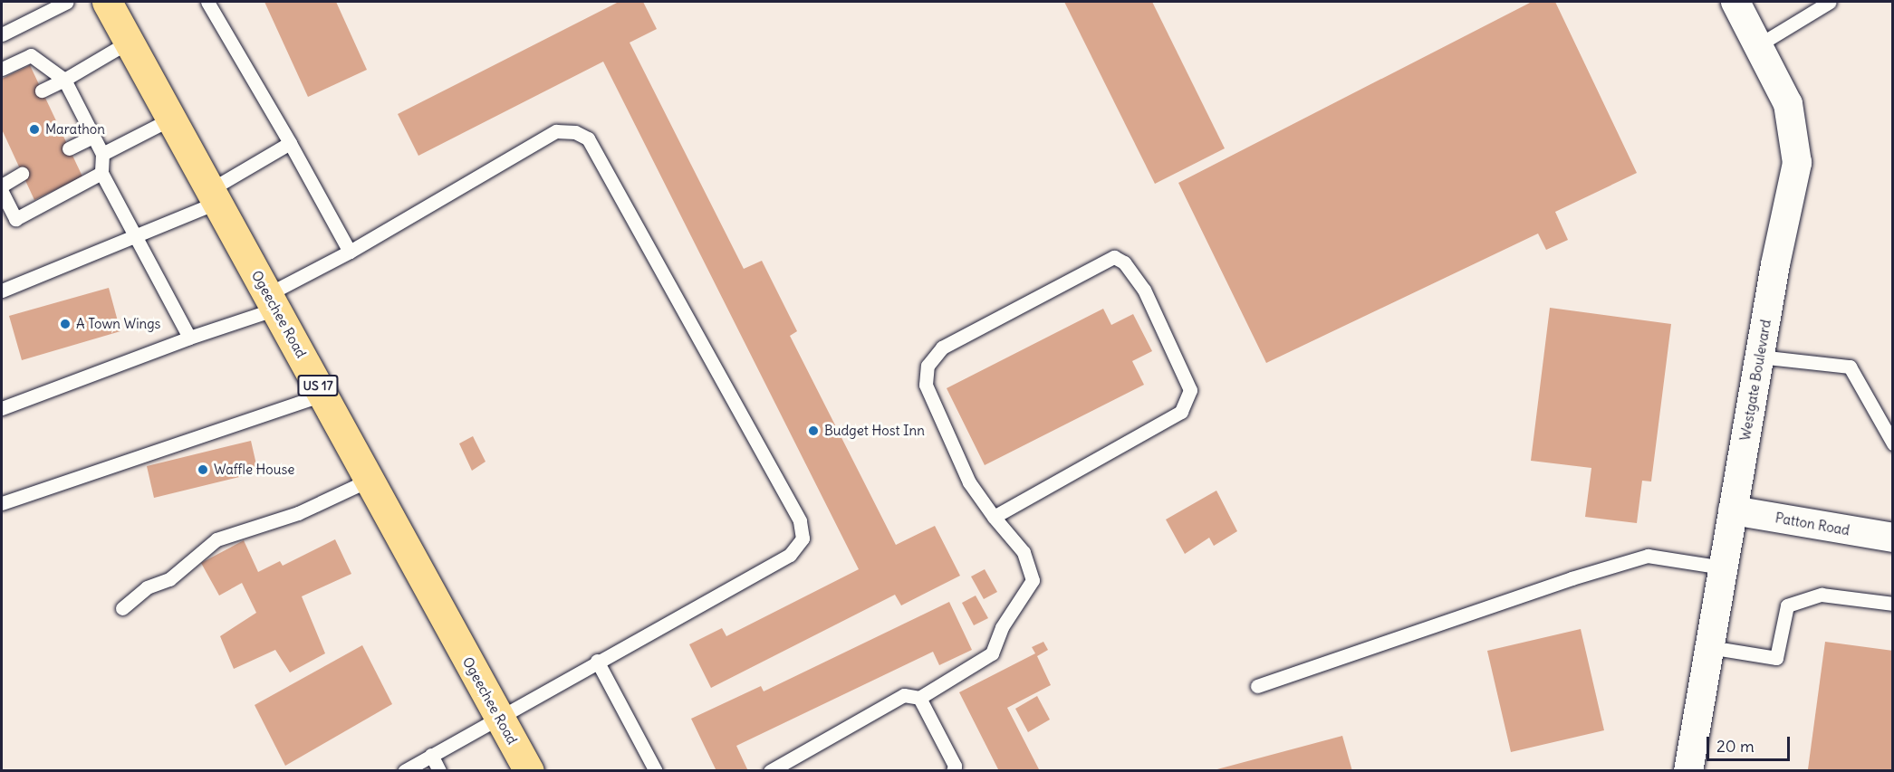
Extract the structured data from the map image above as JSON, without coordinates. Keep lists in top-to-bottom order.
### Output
{
  "streets": {
    "main road": ["Ogeechee Road", "US 17"],
    "street": ["Westgate Boulevard", "Patton Road"]
  },
  "crossings": [
    ["Westgate Boulevard", "Patton Road"]
  ],
  "places": [
    "Marathon",
    "A Town Wings",
    "Budget Host Inn",
    "Waffle House"
  ],
  "scale_bar": "20 m"
}
